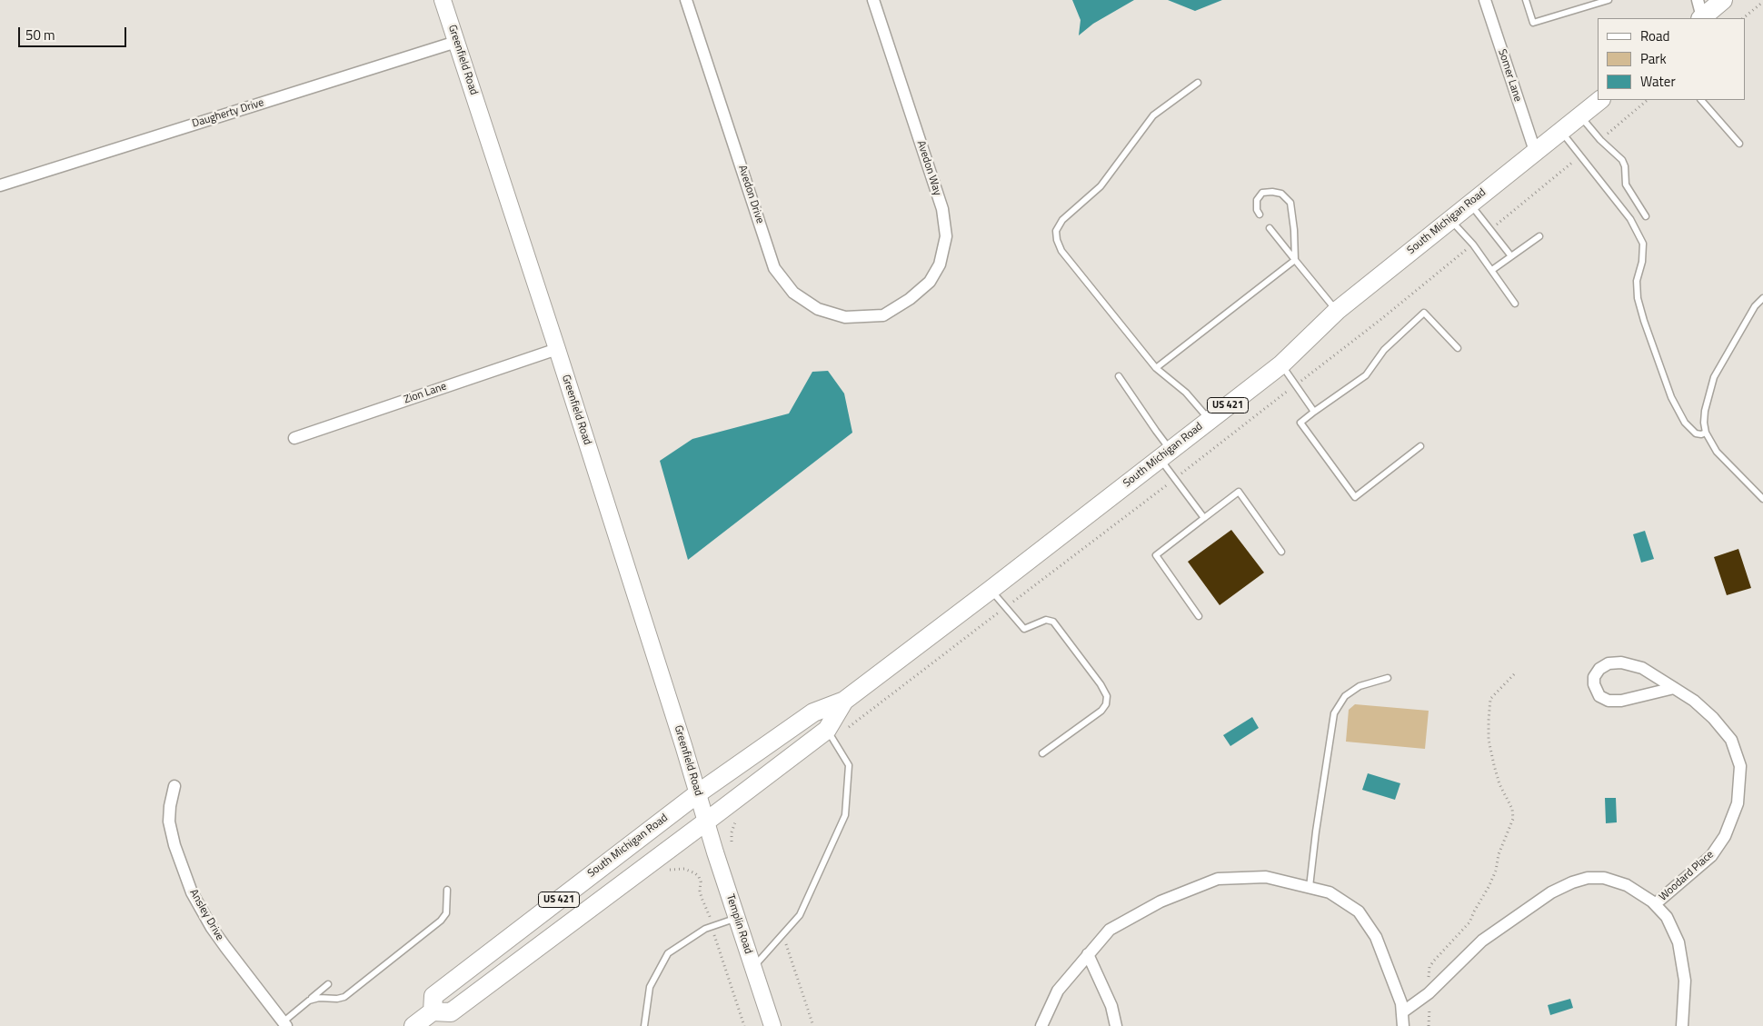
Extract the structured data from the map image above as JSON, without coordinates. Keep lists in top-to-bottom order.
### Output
{
  "streets": {
    "main road": ["South Michigan Road", "US 421"],
    "street": [
      "Greenfield Road",
      "Somer Lane",
      "Daugherty Drive",
      "Avedon Way",
      "Avedon Drive",
      "Zion Lane",
      "Woodard Place",
      "Ansley Drive",
      "Templin Road"
    ]
  },
  "crossings": [
    ["Greenfield Road", "Daugherty Drive"],
    ["Greenfield Road", "South Michigan Road"],
    ["Greenfield Road", "Zion Lane"],
    ["Greenfield Road", "Templin Road"],
    ["Somer Lane", "South Michigan Road"],
    ["Avedon Way", "Avedon Drive"],
    ["South Michigan Road", "Templin Road"]
  ],
  "legend": ["Road", "Park", "Water"],
  "scale_bar": "50 m"
}
